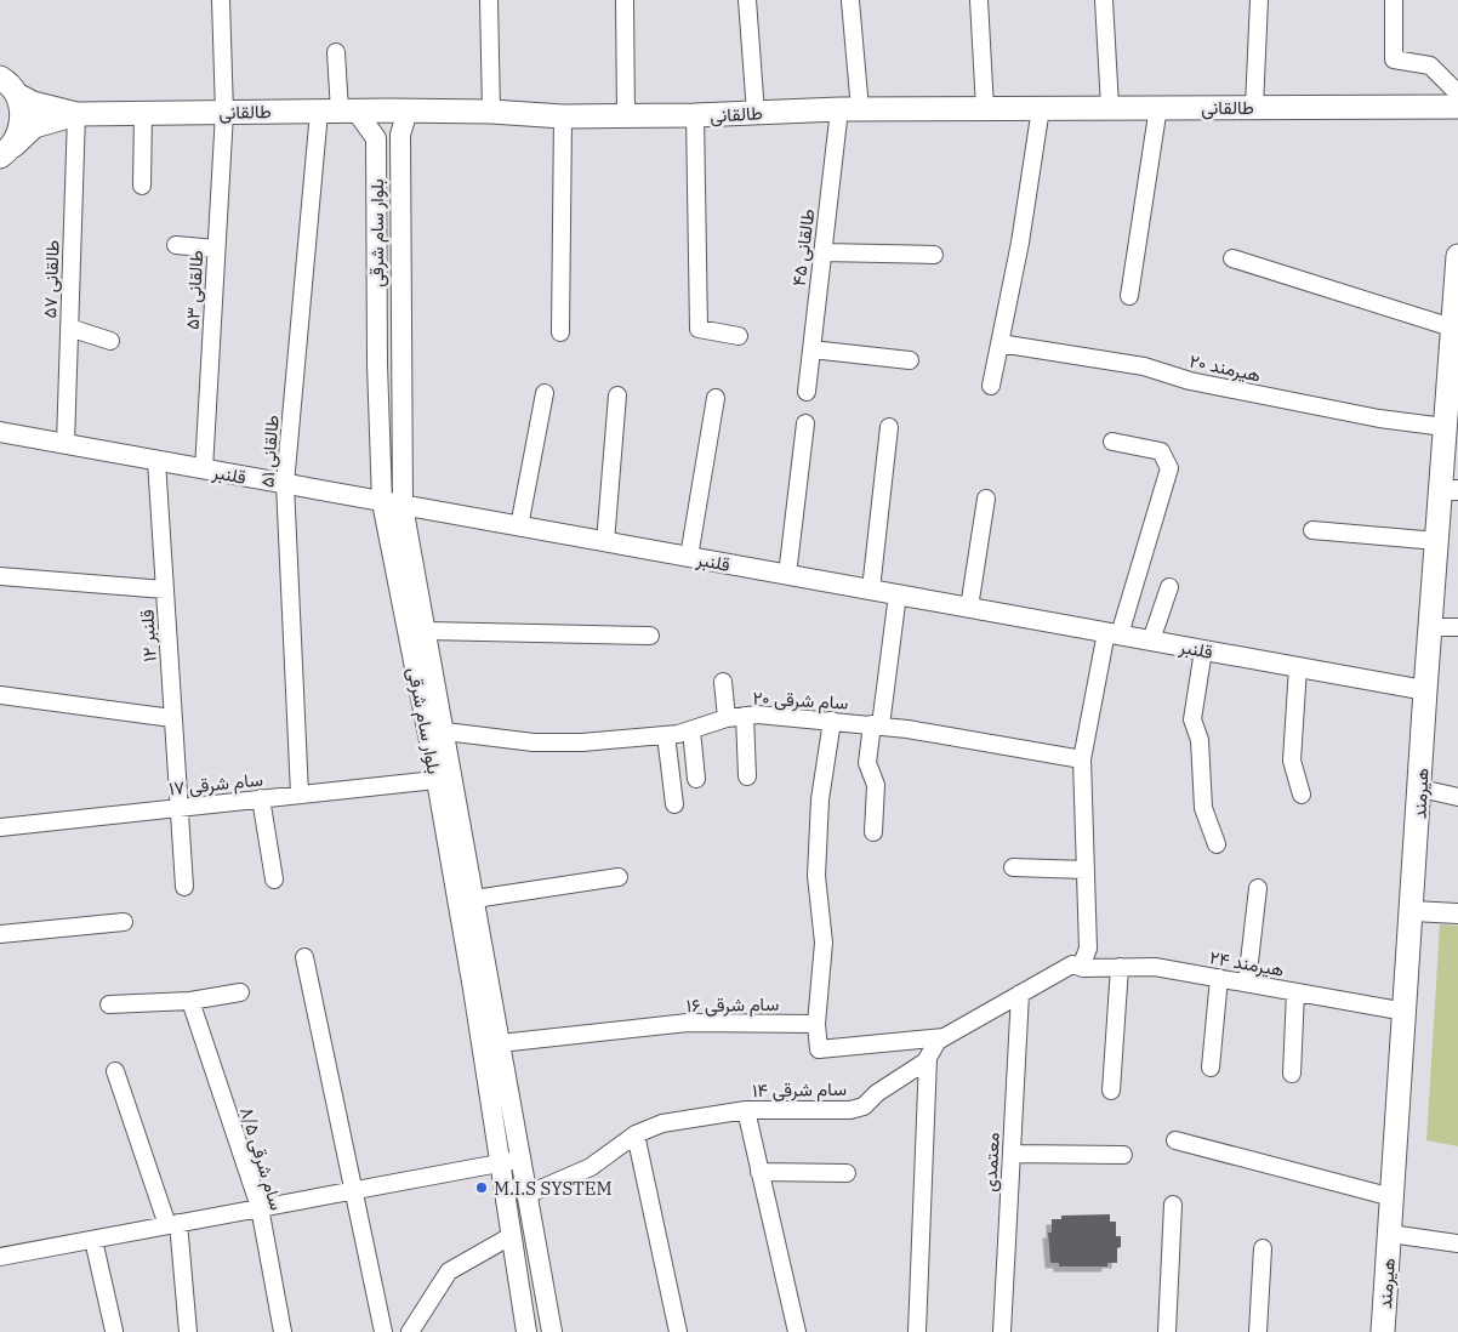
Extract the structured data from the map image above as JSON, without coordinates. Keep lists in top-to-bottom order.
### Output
{
  "streets": {
    "main road": ["طالقانی", "هیرمند"],
    "street": [
      "بلوار سام شرقی",
      "طالقانی ۴۵",
      "طالقانی ۵۷",
      "طالقانی ۵۳",
      "هیرمند ۲۰",
      "طالقانی ۵۱",
      "قلنبر",
      "قلنبر ۱۲",
      "سام شرقی ۲۰",
      "سام شرقی ۱۷",
      "هیرمند ۲۴",
      "سام شرقی ۱۶",
      "سام شرقی ۱۴",
      "سام شرقی ۸/۵",
      "معتمدی"
    ]
  },
  "crossings": [
    ["طالقانی", "بلوار سام شرقی"],
    ["طالقانی", "طالقانی ۴۵"],
    ["طالقانی", "طالقانی ۵۷"],
    ["طالقانی", "طالقانی ۵۳"],
    ["طالقانی", "طالقانی ۵۱"],
    ["بلوار سام شرقی", "طالقانی ۵۱"],
    ["بلوار سام شرقی", "قلنبر"],
    ["بلوار سام شرقی", "سام شرقی ۲۰"],
    ["بلوار سام شرقی", "سام شرقی ۱۷"],
    ["بلوار سام شرقی", "سام شرقی ۱۶"],
    ["بلوار سام شرقی", "سام شرقی ۱۴"],
    ["طالقانی ۵۷", "قلنبر"],
    ["طالقانی ۵۳", "قلنبر"],
    ["هیرمند ۲۰", "هیرمند"],
    ["طالقانی ۵۱", "قلنبر"],
    ["طالقانی ۵۱", "سام شرقی ۱۷"],
    ["قلنبر", "قلنبر ۱۲"],
    ["قلنبر", "هیرمند"],
    ["قلنبر ۱۲", "سام شرقی ۱۷"],
    ["هیرمند", "هیرمند ۲۴"],
    ["هیرمند ۲۴", "سام شرقی ۱۴"],
    ["سام شرقی ۱۴", "معتمدی"]
  ],
  "places": ["M.I.S SYSTEM"]
}
